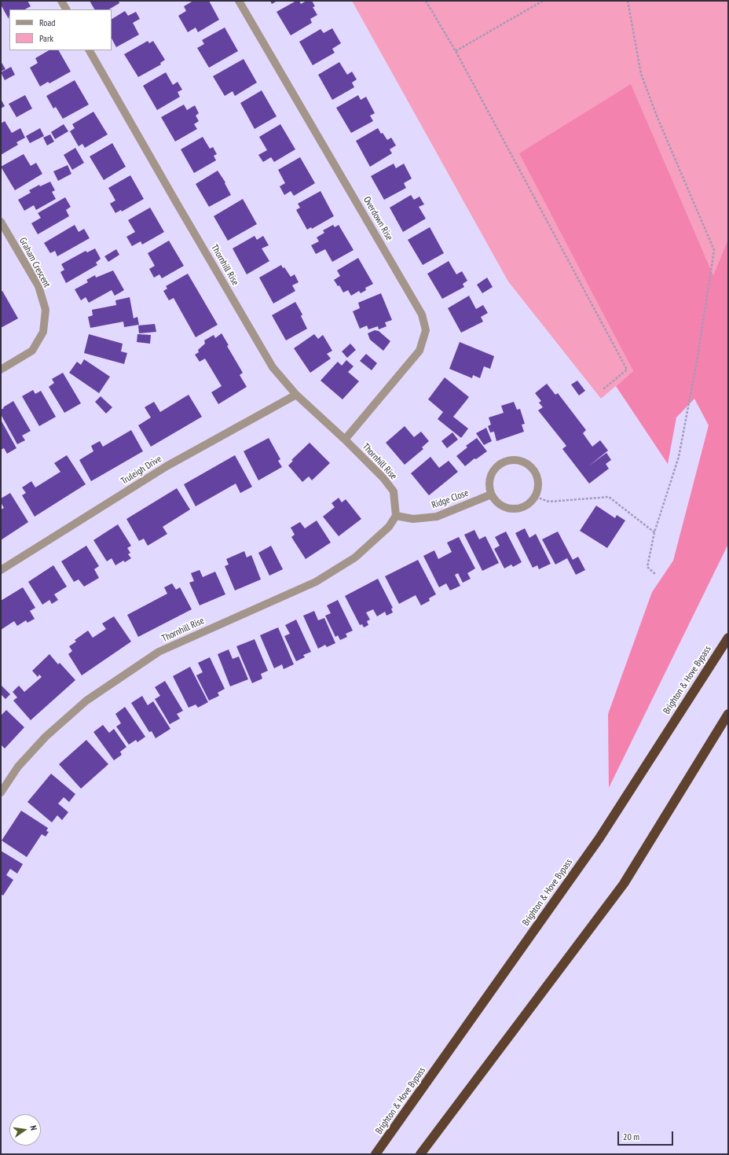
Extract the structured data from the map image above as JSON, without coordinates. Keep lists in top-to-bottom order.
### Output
{
  "streets": {
    "highway": ["Brighton & Hove Bypass"],
    "street": [
      "Overdown Rise",
      "Graham Crescent",
      "Thornhill Rise",
      "Truleigh Drive",
      "Ridge Close"
    ]
  },
  "crossings": [
    ["Overdown Rise", "Thornhill Rise"],
    ["Thornhill Rise", "Truleigh Drive"],
    ["Thornhill Rise", "Ridge Close"]
  ],
  "legend": ["Road", "Park"],
  "scale_bar": "20 m",
  "north": "right"
}
